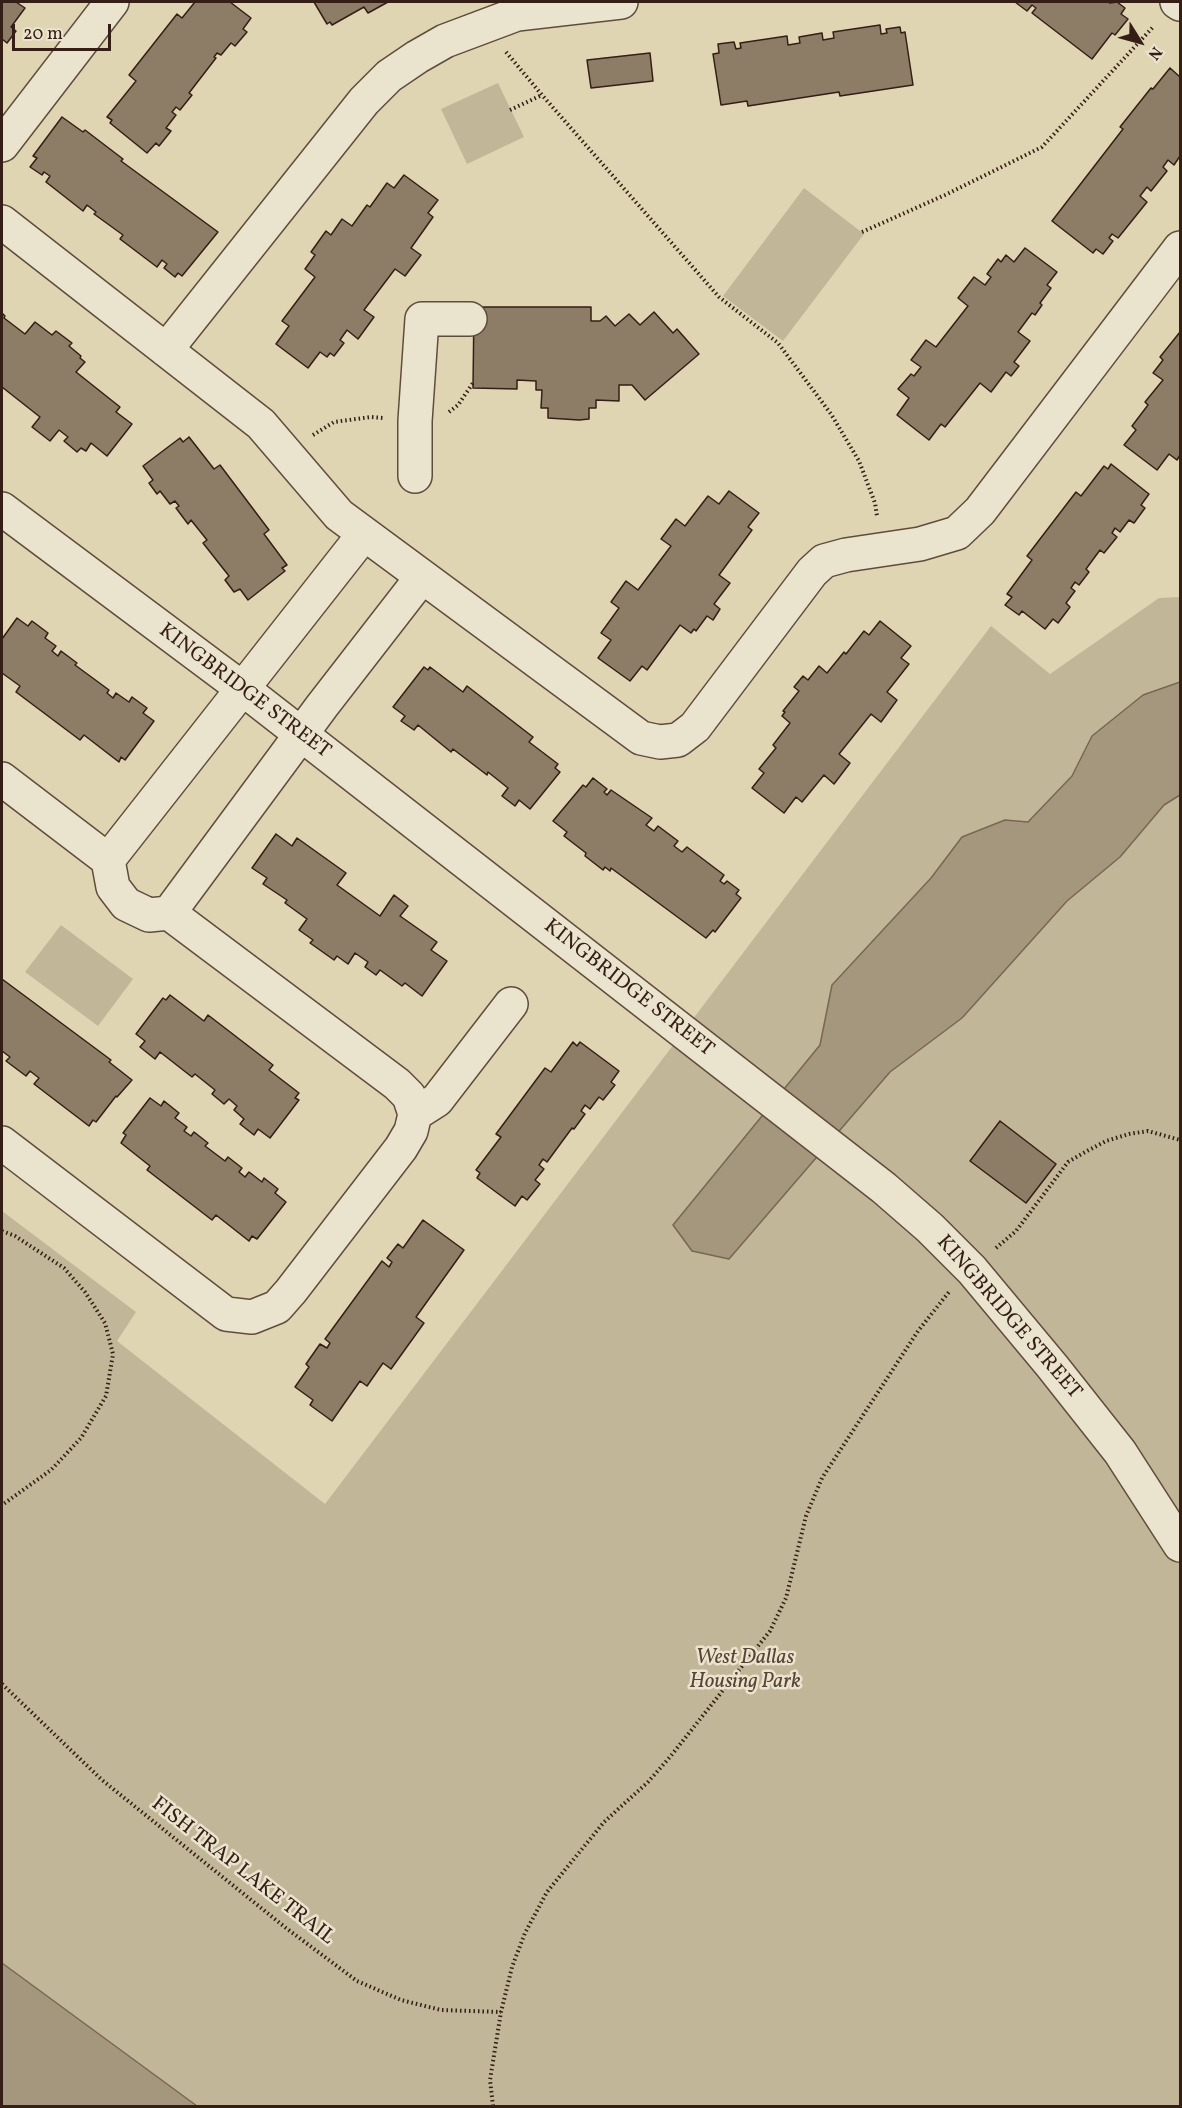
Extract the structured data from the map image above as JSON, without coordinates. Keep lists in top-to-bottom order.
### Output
{
  "streets": {
    "street": ["KINGBRIDGE STREET"],
    "path": ["FISH TRAP LAKE TRAIL"]
  },
  "parks": ["West Dallas Housing Park"],
  "scale_bar": "20 m",
  "north": "bottom right"
}
